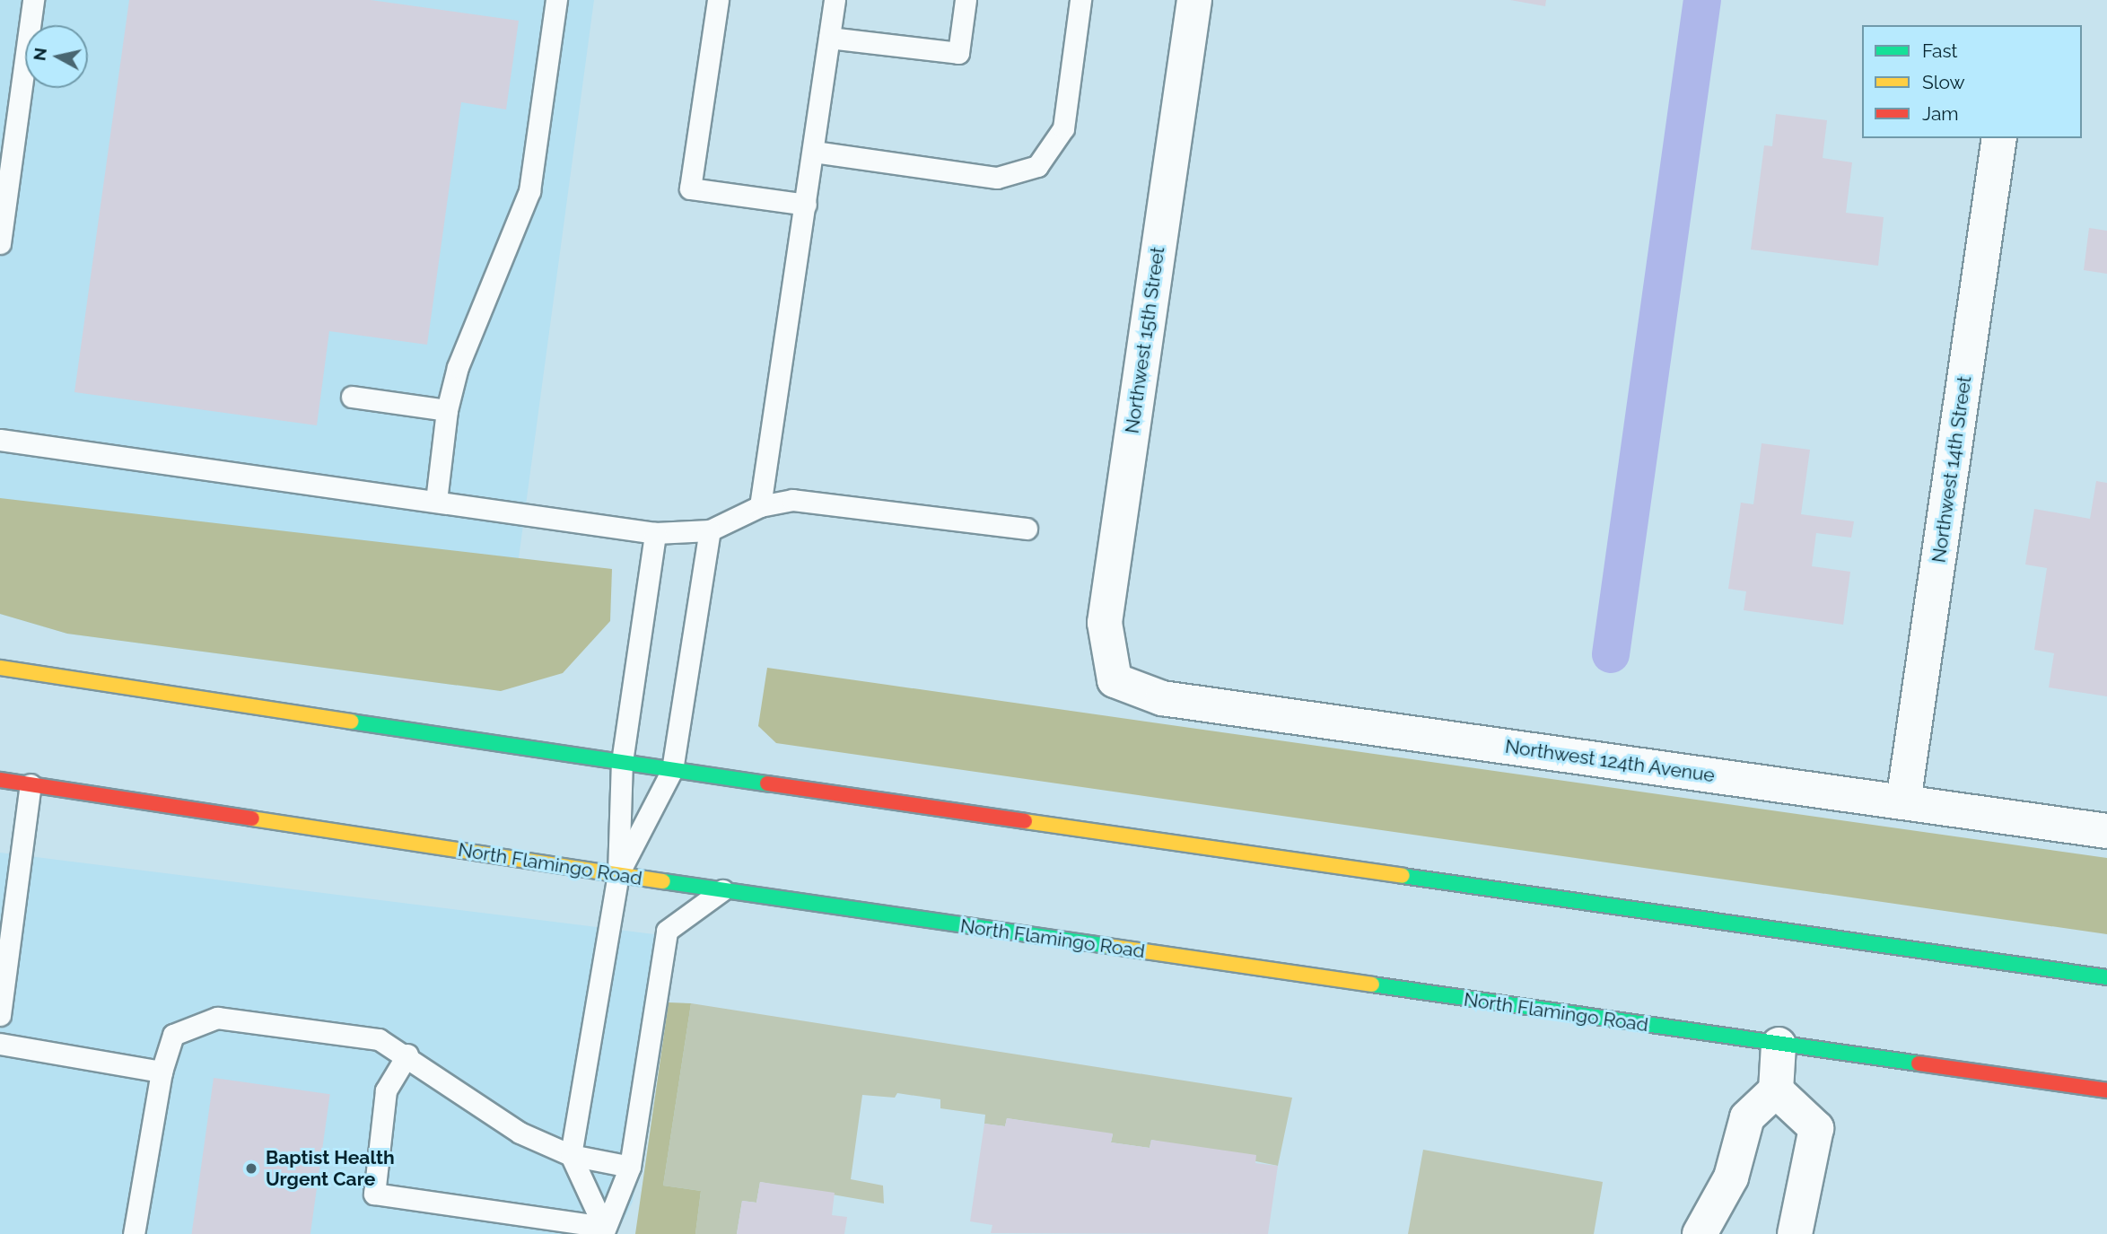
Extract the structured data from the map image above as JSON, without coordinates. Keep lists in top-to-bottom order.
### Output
{
  "streets": {
    "highway": ["North Flamingo Road"],
    "street": ["Northwest 15th Street", "Northwest 14th Street", "Northwest 124th Avenue"]
  },
  "crossings": [
    ["Northwest 15th Street", "Northwest 124th Avenue"],
    ["Northwest 14th Street", "Northwest 124th Avenue"]
  ],
  "places": ["Baptist Health Urgent Care"],
  "legend": ["Fast", "Slow", "Jam"],
  "north": "left"
}
